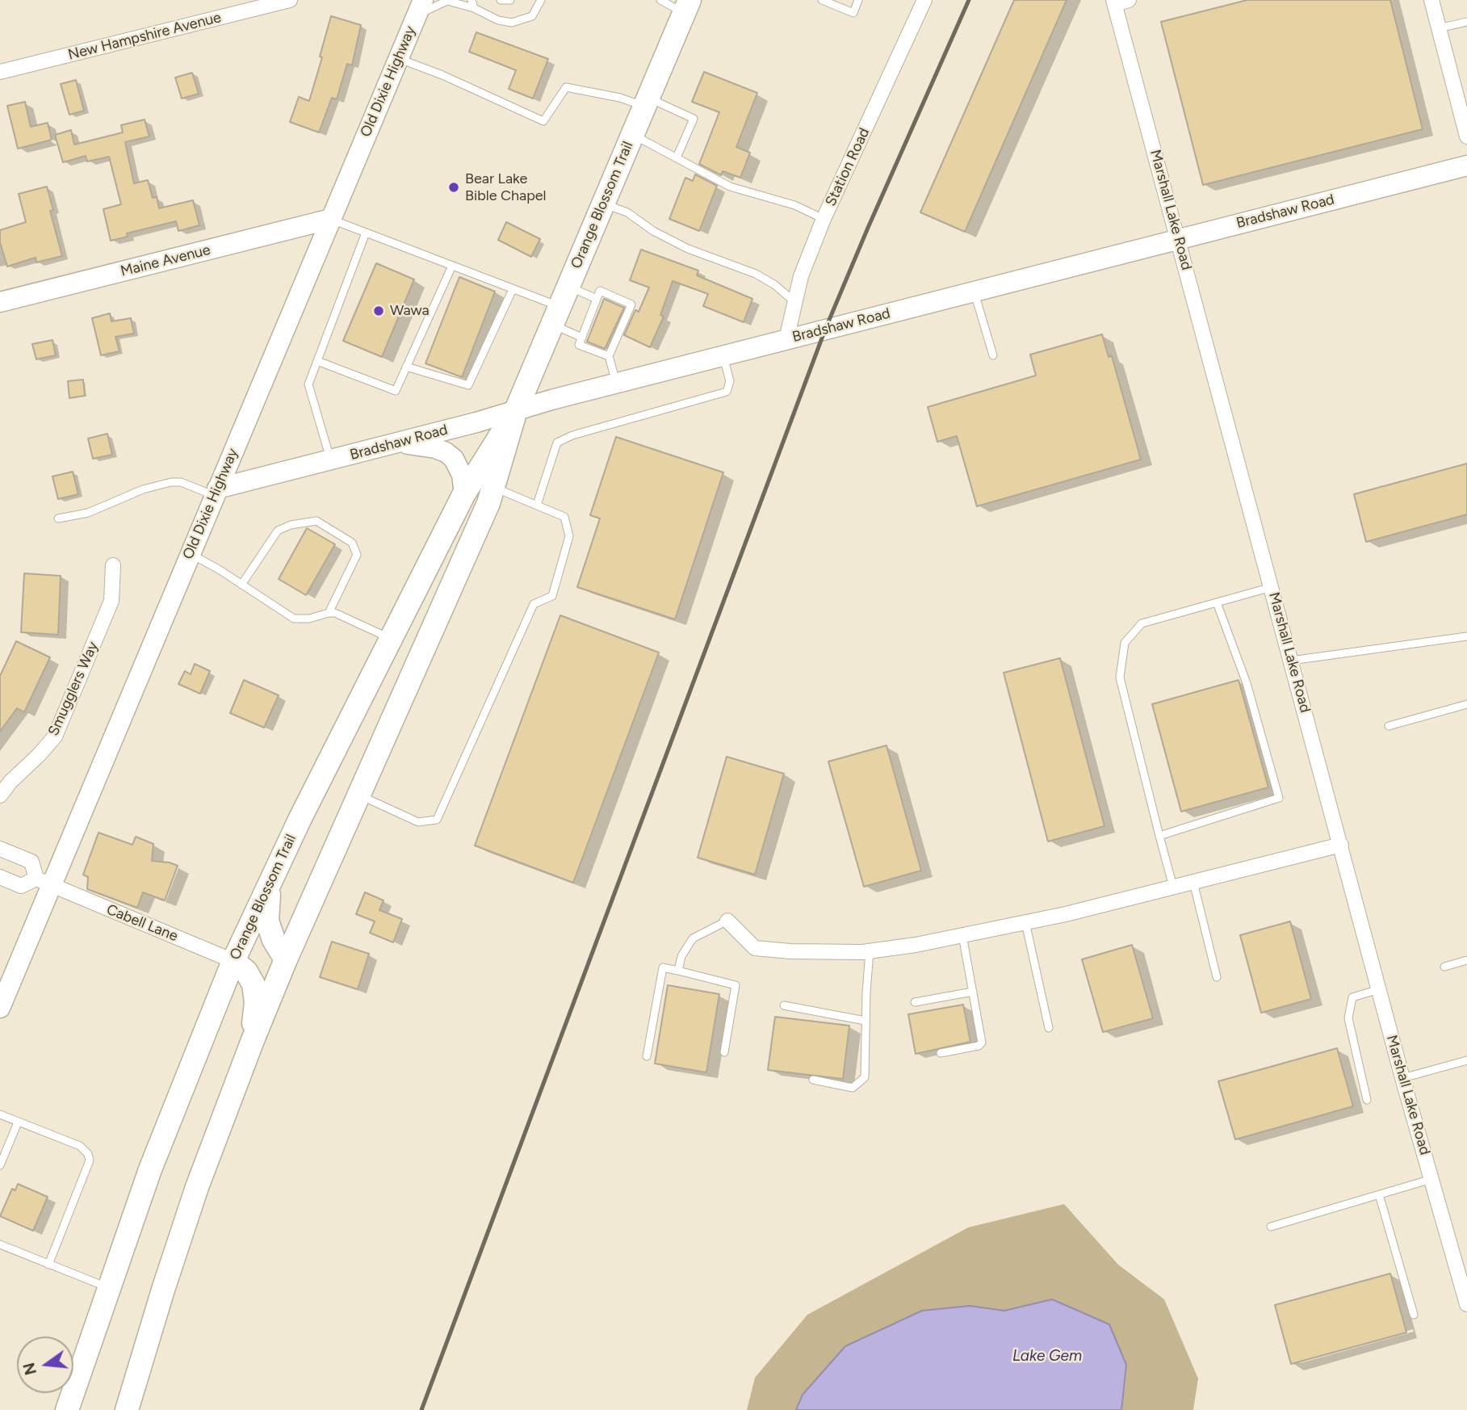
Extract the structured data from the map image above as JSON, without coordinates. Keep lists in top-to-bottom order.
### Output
{
  "streets": {
    "main road": ["Orange Blossom Trail"],
    "street": [
      "New Hampshire Avenue",
      "Old Dixie Highway",
      "Station Road",
      "Marshall Lake Road",
      "Bradshaw Road",
      "Maine Avenue",
      "Smugglers Way",
      "Cabell Lane"
    ]
  },
  "crossings": [
    ["Old Dixie Highway", "Bradshaw Road"],
    ["Old Dixie Highway", "Maine Avenue"],
    ["Old Dixie Highway", "Cabell Lane"],
    ["Station Road", "Bradshaw Road"],
    ["Orange Blossom Trail", "Bradshaw Road"],
    ["Orange Blossom Trail", "Cabell Lane"],
    ["Marshall Lake Road", "Bradshaw Road"]
  ],
  "water": ["Lake Gem"],
  "places": ["Bear Lake Bible Chapel", "Wawa"],
  "north": "left"
}
